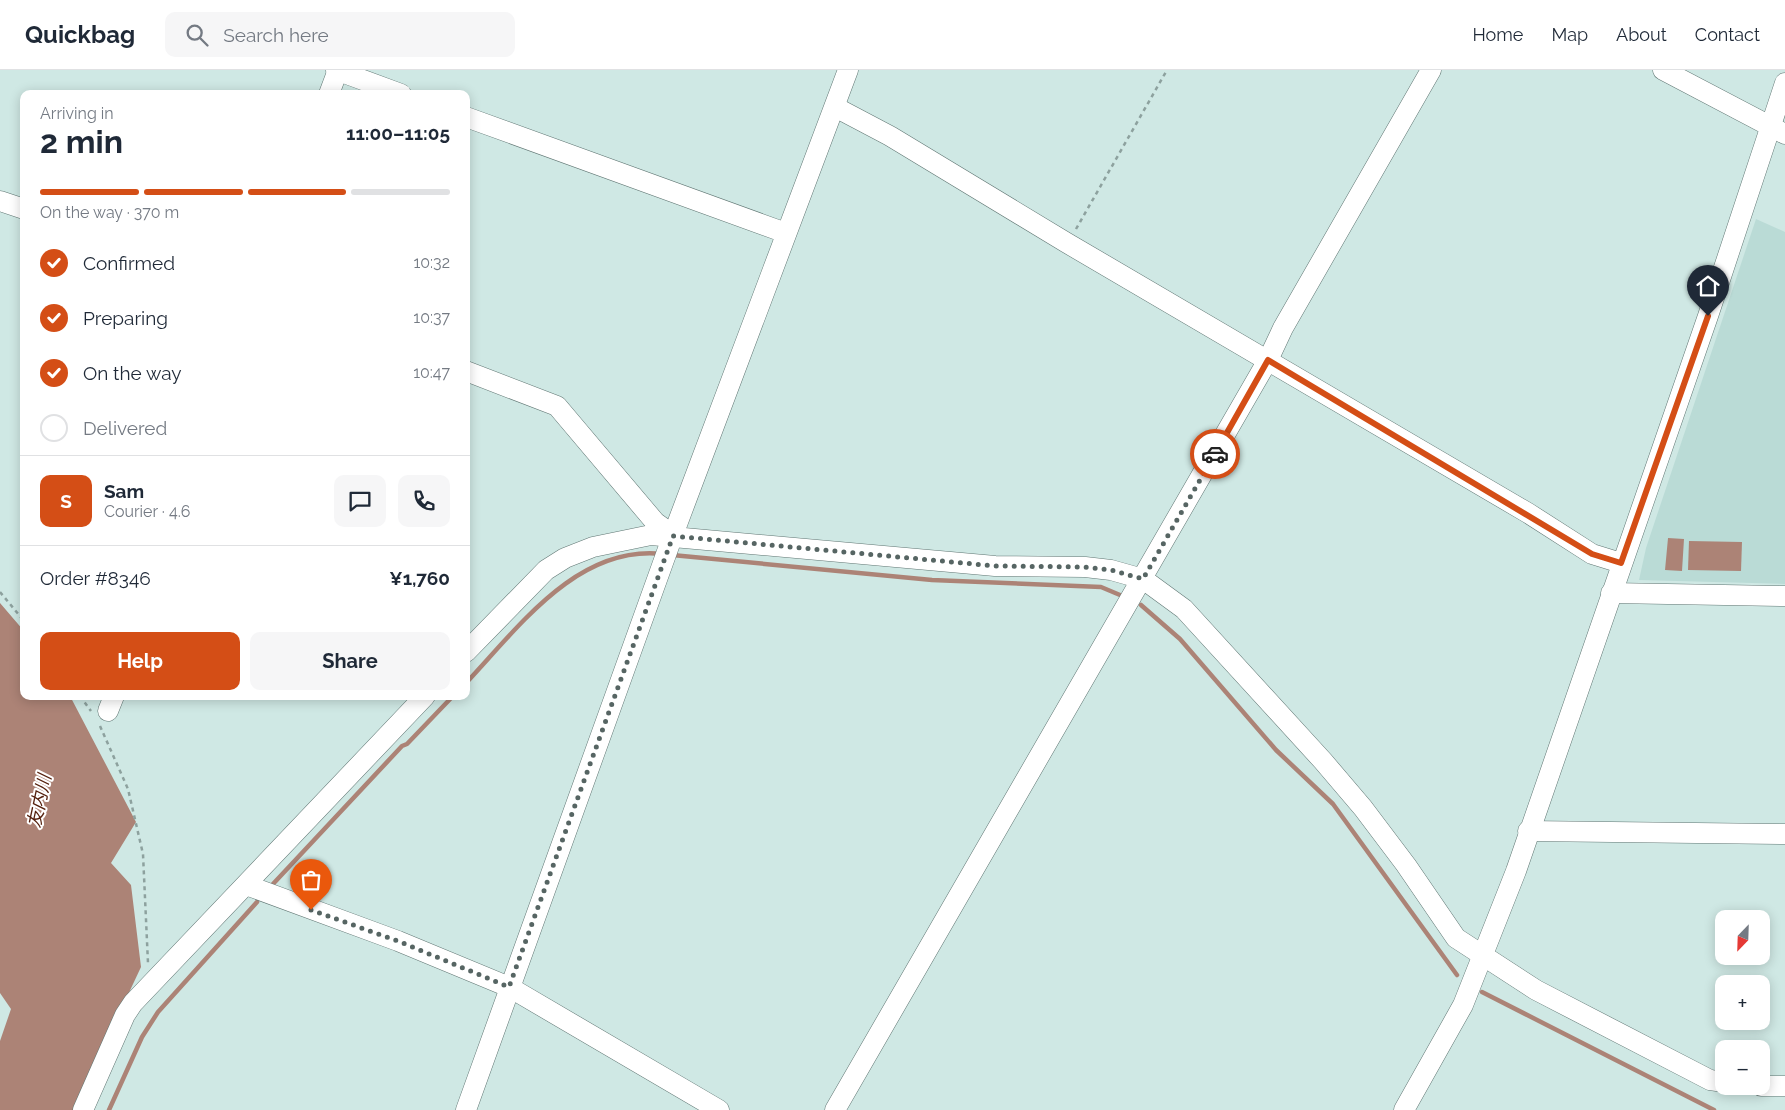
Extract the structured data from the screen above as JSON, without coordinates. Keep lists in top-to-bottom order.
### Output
{
  "water": ["友内川"],
  "north": "bottom left",
  "page": {
    "header": "Quickbag",
    "search": "Search here",
    "nav": [
      "Home",
      "Map",
      "About",
      "Contact"
    ],
    "heading": ["2 min", "Arriving in", "11:00–11:05"],
    "panel": [
      "Sam",
      "Courier · 4.6",
      "Order #8346",
      "¥1,760"
    ],
    "bar": "On the way · 370 m",
    "list": [
      ["Confirmed", "10:32"],
      ["Preparing", "10:37"],
      ["On the way", "10:47"],
      "Delivered"
    ],
    "round": "S",
    "buttons": ["Help", "Share"],
    "map_buttons": ["+", "−"]
  }
}
